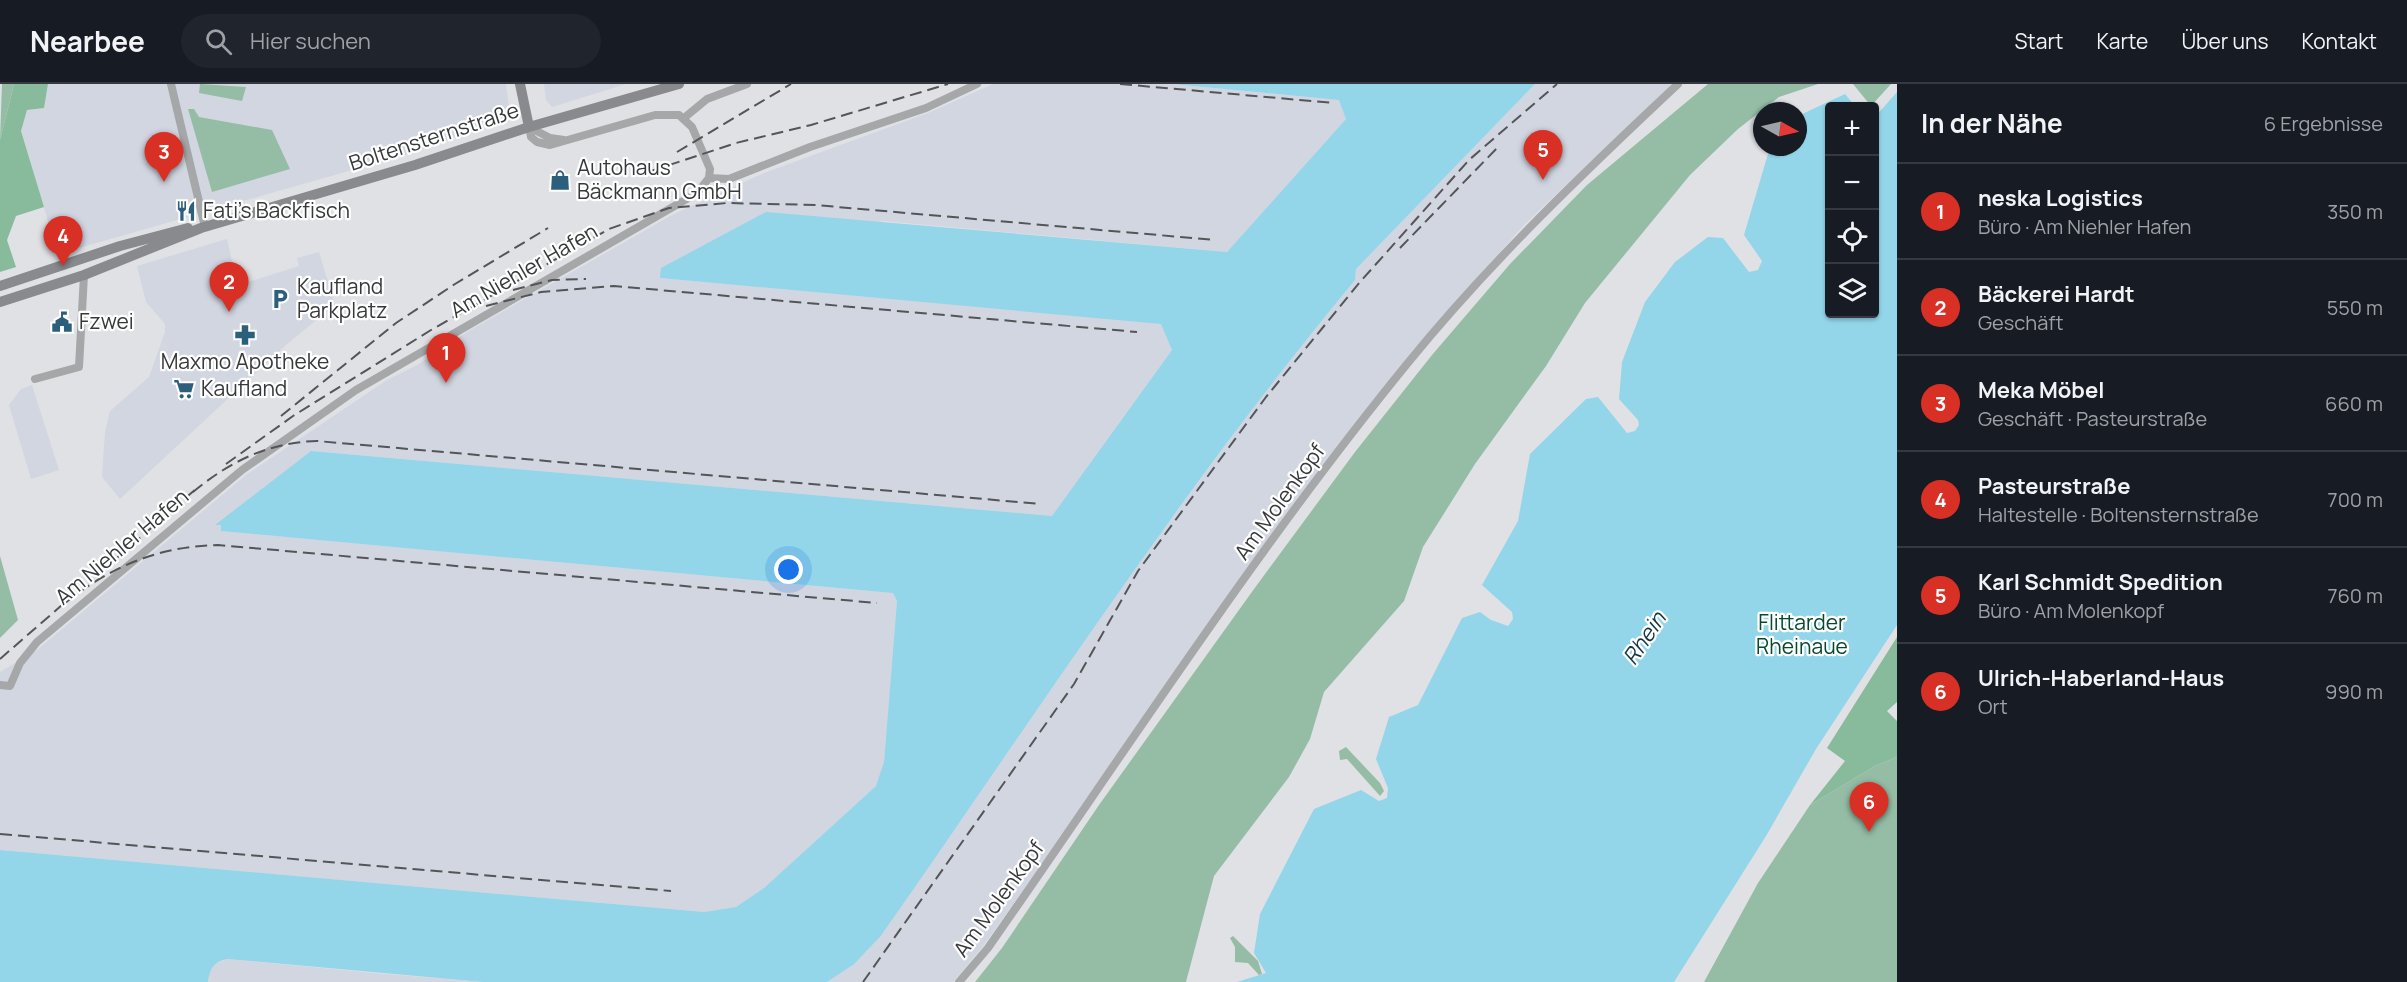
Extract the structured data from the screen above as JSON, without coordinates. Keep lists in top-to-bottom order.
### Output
{
  "streets": {
    "main road": ["Boltensternstraße"],
    "street": ["Am Niehler Hafen", "Am Molenkopf"]
  },
  "water": ["Rhein"],
  "parks": ["Flittarder Rheinaue"],
  "places": {
    "shop": ["Autohaus Bäckmann GmbH"],
    "restaurant": ["Fati's Backfisch"],
    "parking": ["Kaufland Parkplatz"],
    "public building": ["Fzwei"],
    "pharmacy": ["Maxmo Apotheke"],
    "supermarket": ["Kaufland"]
  },
  "north": "right",
  "page": {
    "header": "Nearbee",
    "search": "Hier suchen",
    "nav": [
      "Start",
      "Karte",
      "Über uns",
      "Kontakt"
    ],
    "heading": ["In der Nähe", "6 Ergebnisse"],
    "map_buttons": ["+", "−"],
    "pins": [
      "5",
      "3",
      "4",
      "2",
      "1",
      "6"
    ],
    "list": [
      {
        "mark": "1",
        "name": "neska Logistics",
        "note": "Büro · Am Niehler Hafen",
        "value": "350 m"
      },
      {
        "mark": "2",
        "name": "Bäckerei Hardt",
        "note": "Geschäft",
        "value": "550 m"
      },
      {
        "mark": "3",
        "name": "Meka Möbel",
        "note": "Geschäft · Pasteurstraße",
        "value": "660 m"
      },
      {
        "mark": "4",
        "name": "Pasteurstraße",
        "note": "Haltestelle · Boltensternstraße",
        "value": "700 m"
      },
      {
        "mark": "5",
        "name": "Karl Schmidt Spedition",
        "note": "Büro · Am Molenkopf",
        "value": "760 m"
      },
      {
        "mark": "6",
        "name": "Ulrich-Haberland-Haus",
        "note": "Ort",
        "value": "990 m"
      }
    ]
  }
}
